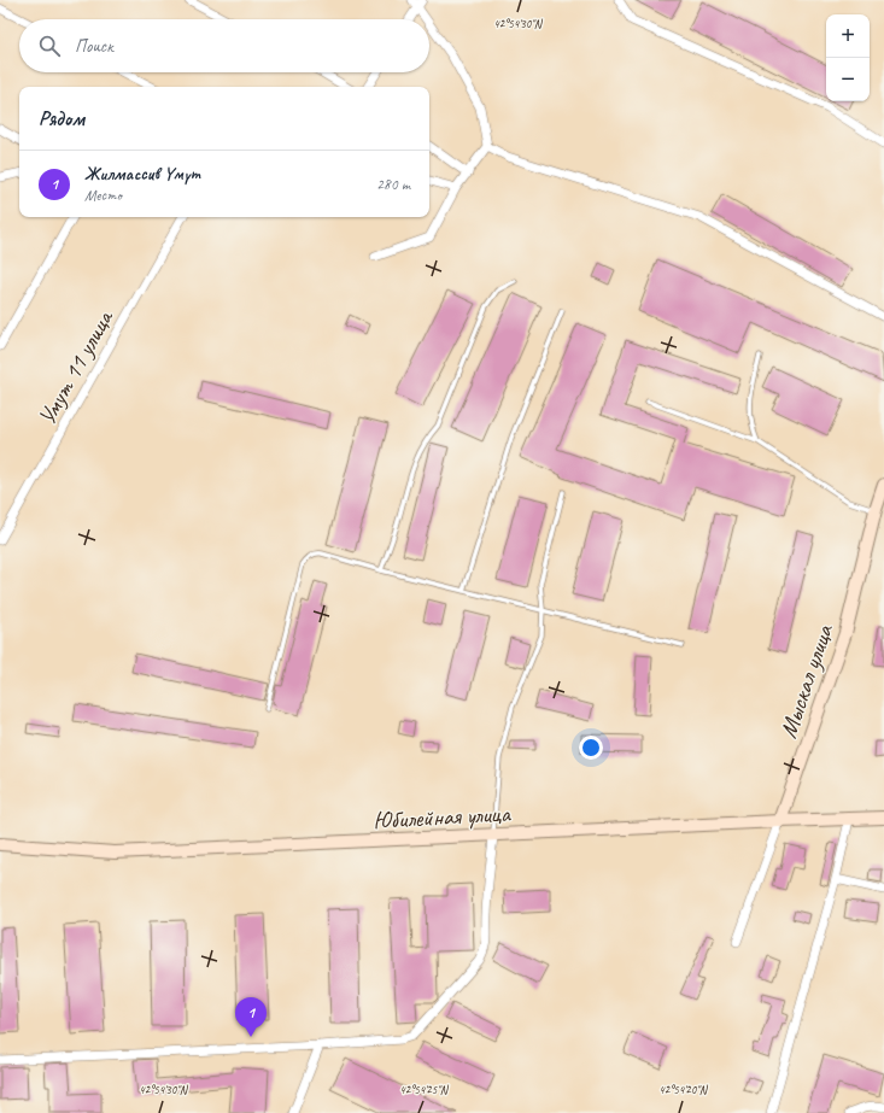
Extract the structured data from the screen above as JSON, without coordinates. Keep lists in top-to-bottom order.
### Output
{
  "streets": {
    "main road": ["Мыскал улица", "Юбилейная улица"],
    "street": ["Умут 11 улица"]
  },
  "crossings": [
    ["Мыскал улица", "Юбилейная улица"]
  ],
  "page": {
    "map_buttons": ["+", "−"],
    "search": "Поиск",
    "heading": "Рядом",
    "list": [
      {
        "mark": "1",
        "name": "Жилмассив Үмүт",
        "note": "Место",
        "value": "280 m"
      }
    ],
    "pins": "1"
  },
  "coordinates": ["42°54'30\"N", "42°54'25\"N", "42°54'20\"N"]
}
